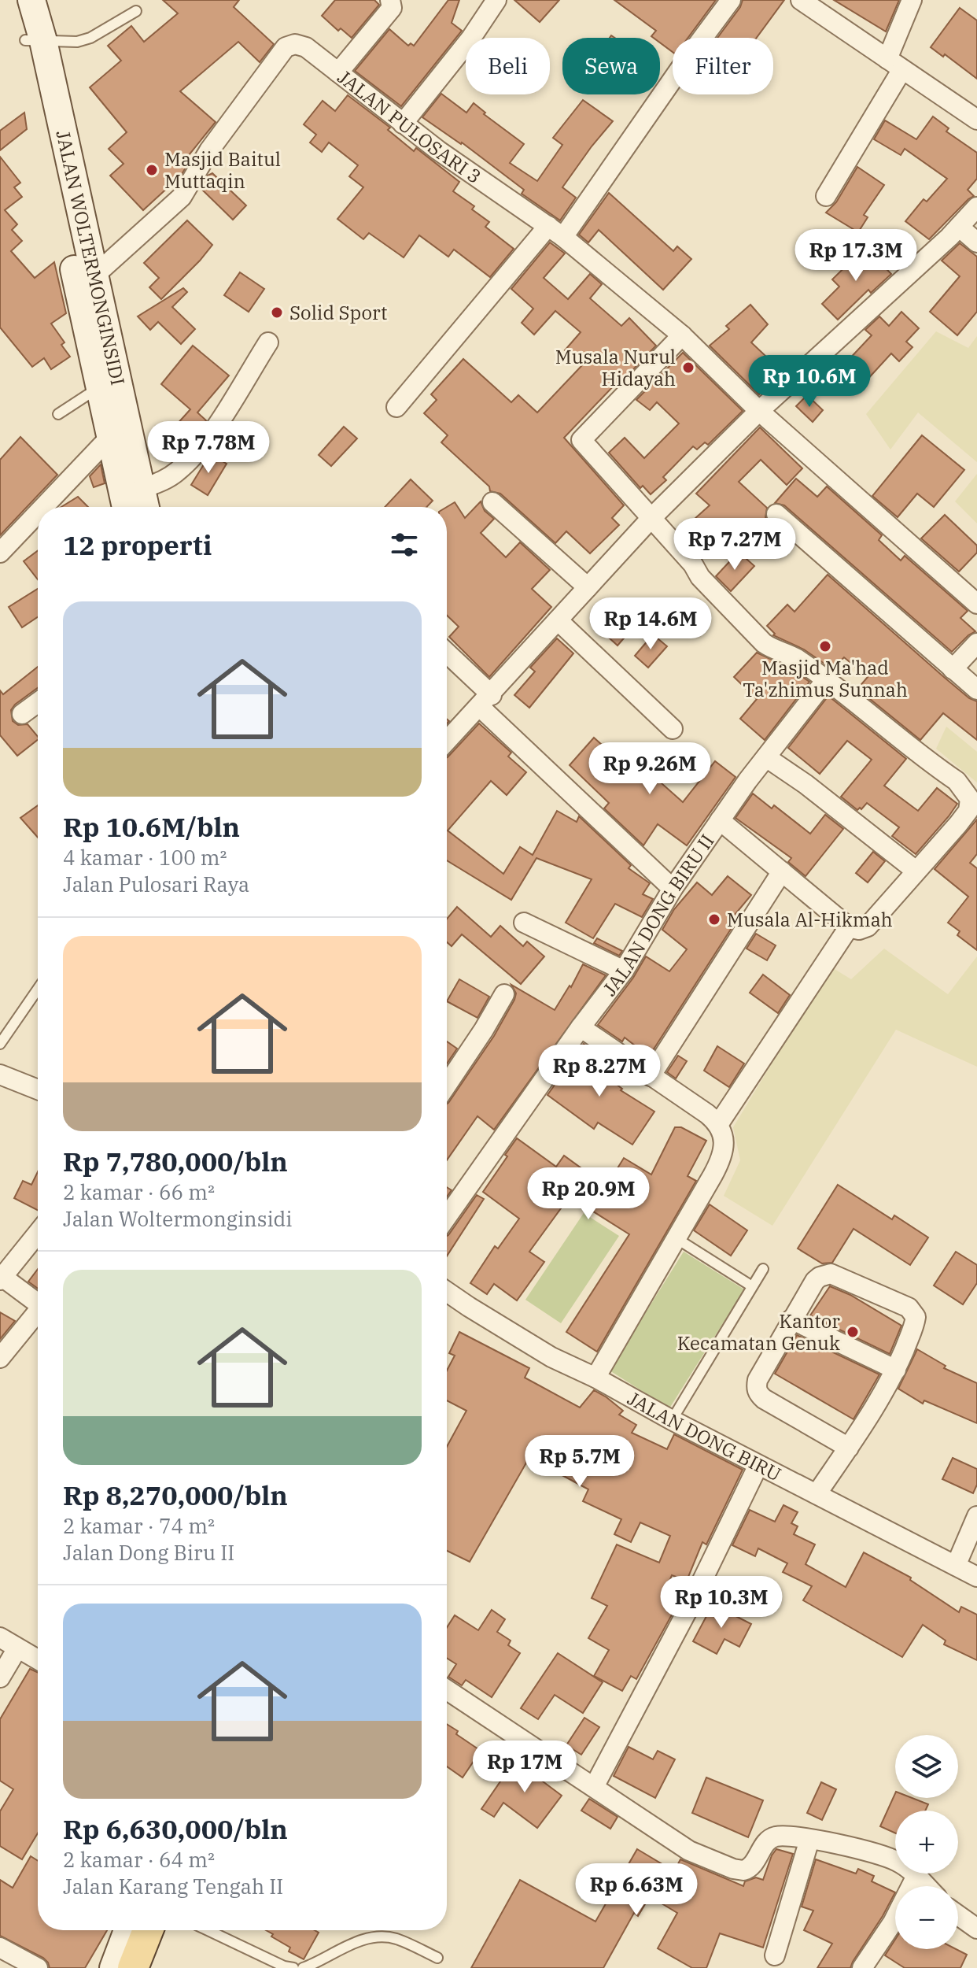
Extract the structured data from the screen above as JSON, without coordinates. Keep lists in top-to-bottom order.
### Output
{
  "streets": {
    "main road": ["JALAN WOLTERMONGINSIDI"],
    "street": ["JALAN PULOSARI 3", "JALAN DONG BIRU II", "JALAN DONG BIRU"]
  },
  "crossings": [
    ["JALAN PULOSARI 3", "JALAN WOLTERMONGINSIDI"]
  ],
  "places": [
    "Masjid Baitul Muttaqin",
    "Solid Sport",
    "Musala Nurul Hidayah",
    "Masjid Ma'had Ta'zhimus Sunnah",
    "Musala Al-Hikmah",
    "Kantor Kecamatan Genuk"
  ],
  "page": {
    "chip": ["Beli", "Sewa", "Filter"],
    "price": [
      "Rp 17.3M",
      "Rp 10.6M",
      "Rp 7.78M",
      "Rp 7.27M",
      "Rp 14.6M",
      "Rp 9.26M",
      "Rp 8.27M",
      "Rp 20.9M",
      "Rp 5.7M",
      "Rp 10.3M",
      "Rp 17M",
      "Rp 6.63M"
    ],
    "heading": "12 properti",
    "list": [
      {
        "name": "Rp 10.6M/bln",
        "note": "4 kamar · 100 m² · Jalan Pulosari Raya"
      },
      {
        "name": "Rp 7,780,000/bln",
        "note": "2 kamar · 66 m² · Jalan Woltermonginsidi"
      },
      {
        "name": "Rp 8,270,000/bln",
        "note": "2 kamar · 74 m² · Jalan Dong Biru II"
      },
      {
        "name": "Rp 6,630,000/bln",
        "note": "2 kamar · 64 m² · Jalan Karang Tengah II"
      }
    ],
    "map_buttons": ["+", "−"]
  }
}
